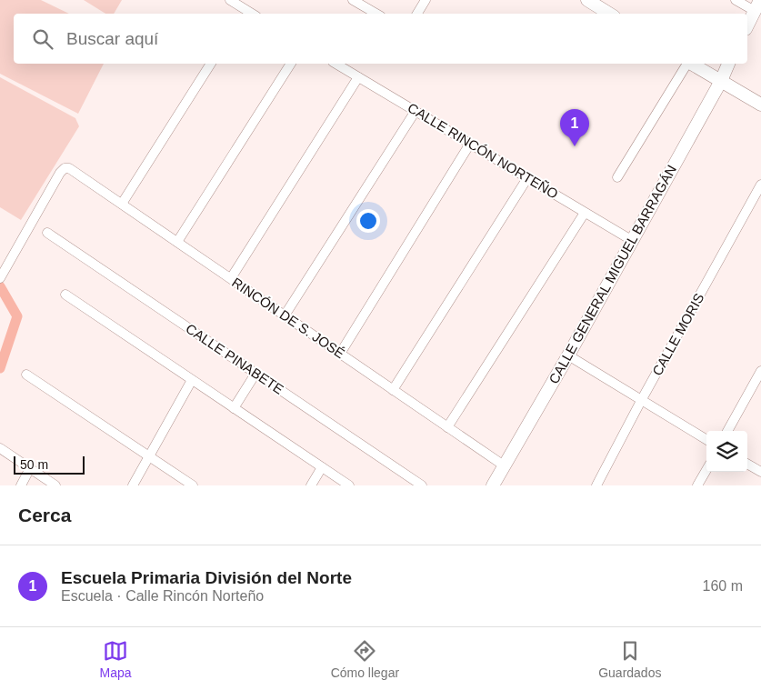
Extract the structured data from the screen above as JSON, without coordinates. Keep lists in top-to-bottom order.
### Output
{
  "streets": {
    "main road": ["CALLE GENERAL MIGUEL BARRAGÁN"],
    "street": [
      "CALLE RINCÓN NORTEÑO",
      "RINCÓN DE S. JOSÉ",
      "CALLE MORIS",
      "CALLE PINABETE"
    ]
  },
  "crossings": [
    ["CALLE RINCÓN NORTEÑO", "CALLE GENERAL MIGUEL BARRAGÁN"],
    ["CALLE GENERAL MIGUEL BARRAGÁN", "RINCÓN DE S. JOSÉ"]
  ],
  "scale_bar": "50 m",
  "page": {
    "search": "Buscar aquí",
    "pins": "1",
    "scale": "50 m",
    "heading": "Cerca",
    "list": [
      {
        "mark": "1",
        "name": "Escuela Primaria División del Norte",
        "note": "Escuela · Calle Rincón Norteño",
        "value": "160 m"
      }
    ],
    "nav": ["Mapa", "Cómo llegar", "Guardados"]
  }
}
